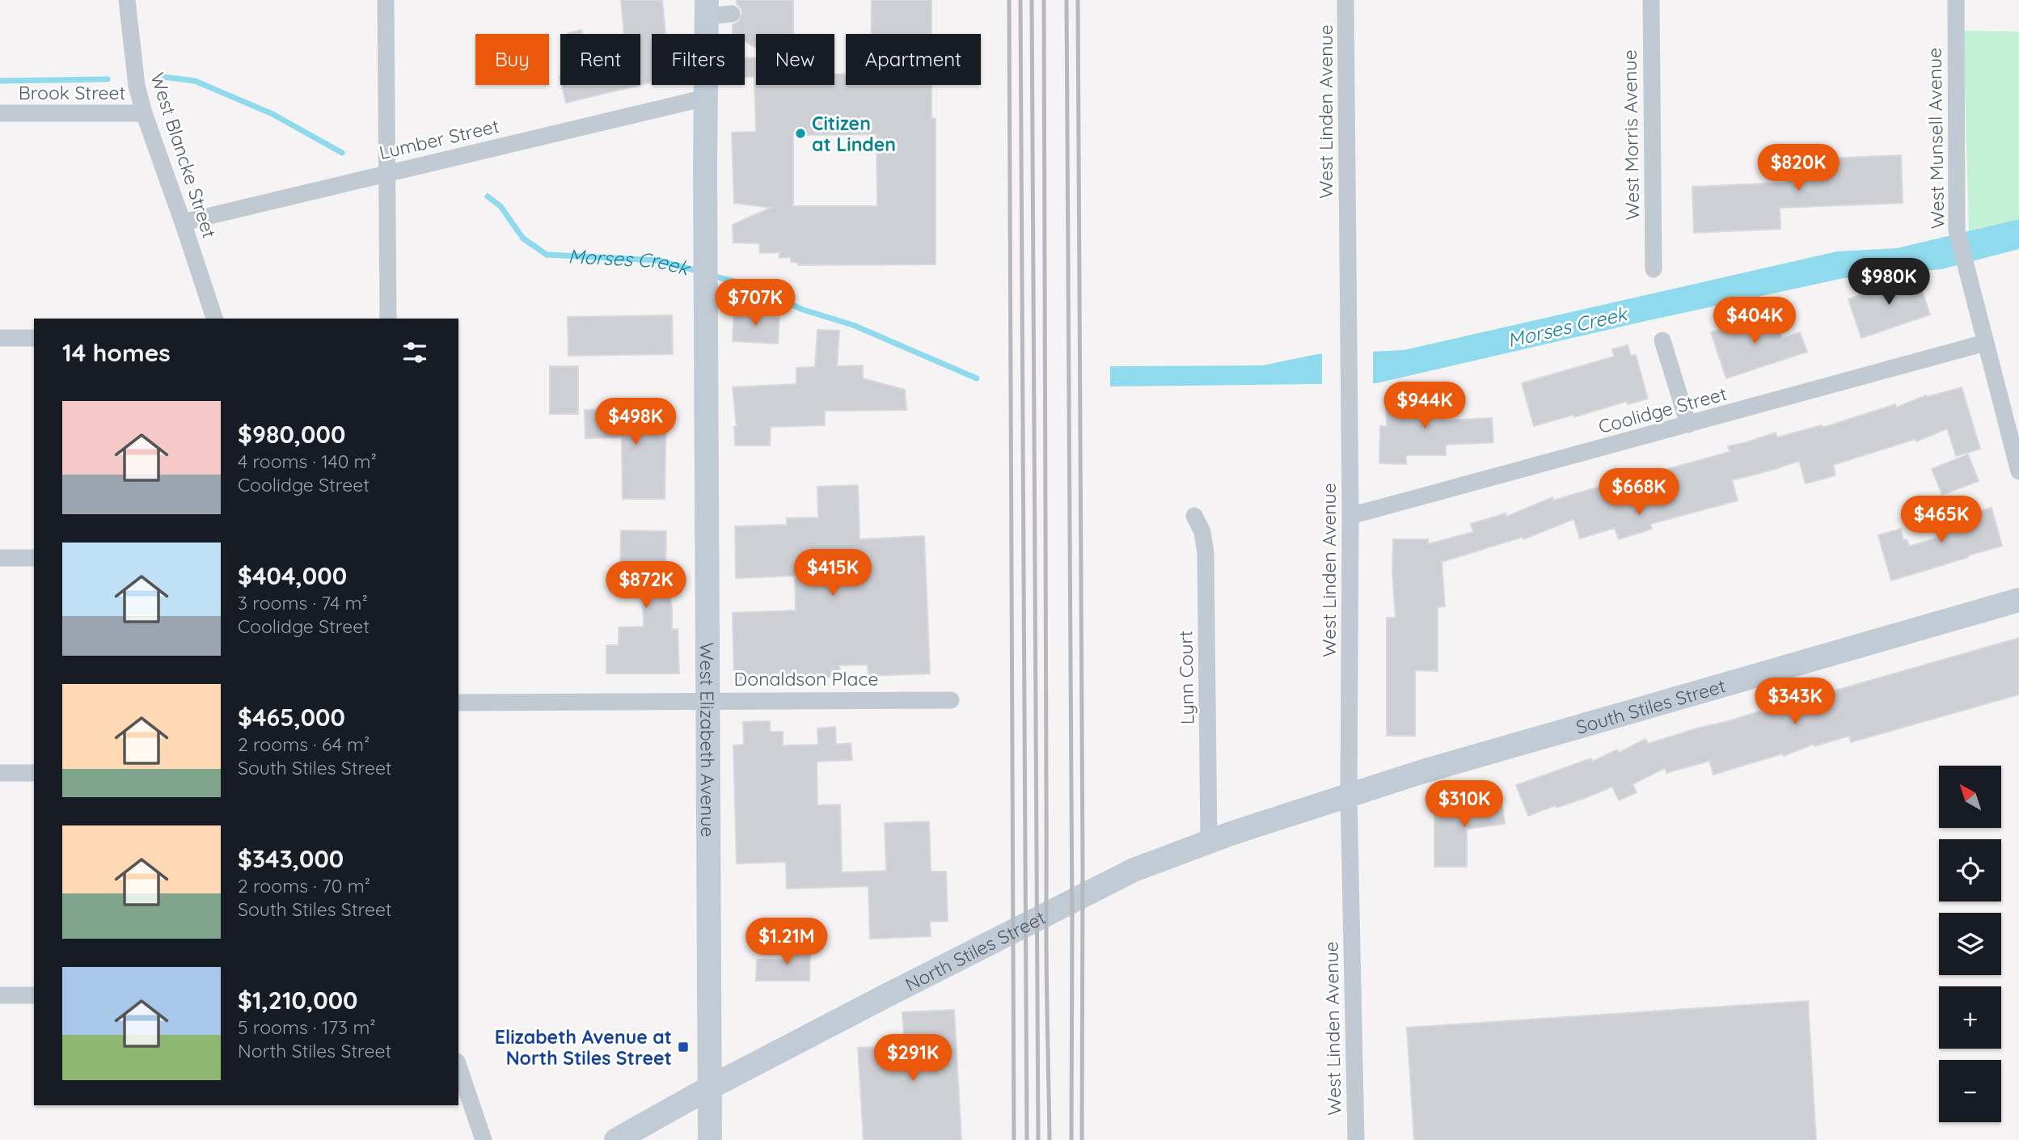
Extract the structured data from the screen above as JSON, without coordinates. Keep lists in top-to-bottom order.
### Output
{
  "streets": {
    "main road": ["South Stiles Street", "West Elizabeth Avenue", "North Stiles Street"],
    "street": [
      "Brook Street",
      "West Linden Avenue",
      "West Morris Avenue",
      "West Munsell Avenue",
      "Lumber Street",
      "West Blancke Street",
      "Coolidge Street",
      "Lynn Court",
      "Donaldson Place"
    ]
  },
  "crossings": [
    ["Brook Street", "West Blancke Street"],
    ["West Linden Avenue", "Coolidge Street"],
    ["West Linden Avenue", "South Stiles Street"],
    ["West Linden Avenue", "North Stiles Street"],
    ["West Munsell Avenue", "Coolidge Street"],
    ["Lumber Street", "West Blancke Street"],
    ["Lumber Street", "West Elizabeth Avenue"],
    ["Lynn Court", "North Stiles Street"],
    ["Donaldson Place", "West Elizabeth Avenue"],
    ["South Stiles Street", "North Stiles Street"],
    ["West Elizabeth Avenue", "North Stiles Street"]
  ],
  "water": ["Morses Creek"],
  "places": {
    "other": ["Citizen at Linden"],
    "transit": ["Elizabeth Avenue at North Stiles Street"]
  },
  "north": "top left",
  "page": {
    "chip": [
      "Buy",
      "Rent",
      "Filters",
      "New",
      "Apartment"
    ],
    "price": [
      "$820K",
      "$980K",
      "$707K",
      "$404K",
      "$944K",
      "$498K",
      "$668K",
      "$465K",
      "$415K",
      "$872K",
      "$343K",
      "$310K",
      "$1.21M",
      "$291K"
    ],
    "heading": "14 homes",
    "list": [
      {
        "name": "$980,000",
        "note": "4 rooms · 140 m² · Coolidge Street"
      },
      {
        "name": "$404,000",
        "note": "3 rooms · 74 m² · Coolidge Street"
      },
      {
        "name": "$465,000",
        "note": "2 rooms · 64 m² · South Stiles Street"
      },
      {
        "name": "$343,000",
        "note": "2 rooms · 70 m² · South Stiles Street"
      },
      {
        "name": "$1,210,000",
        "note": "5 rooms · 173 m² · North Stiles Street"
      }
    ],
    "map_buttons": ["+", "−"]
  }
}
